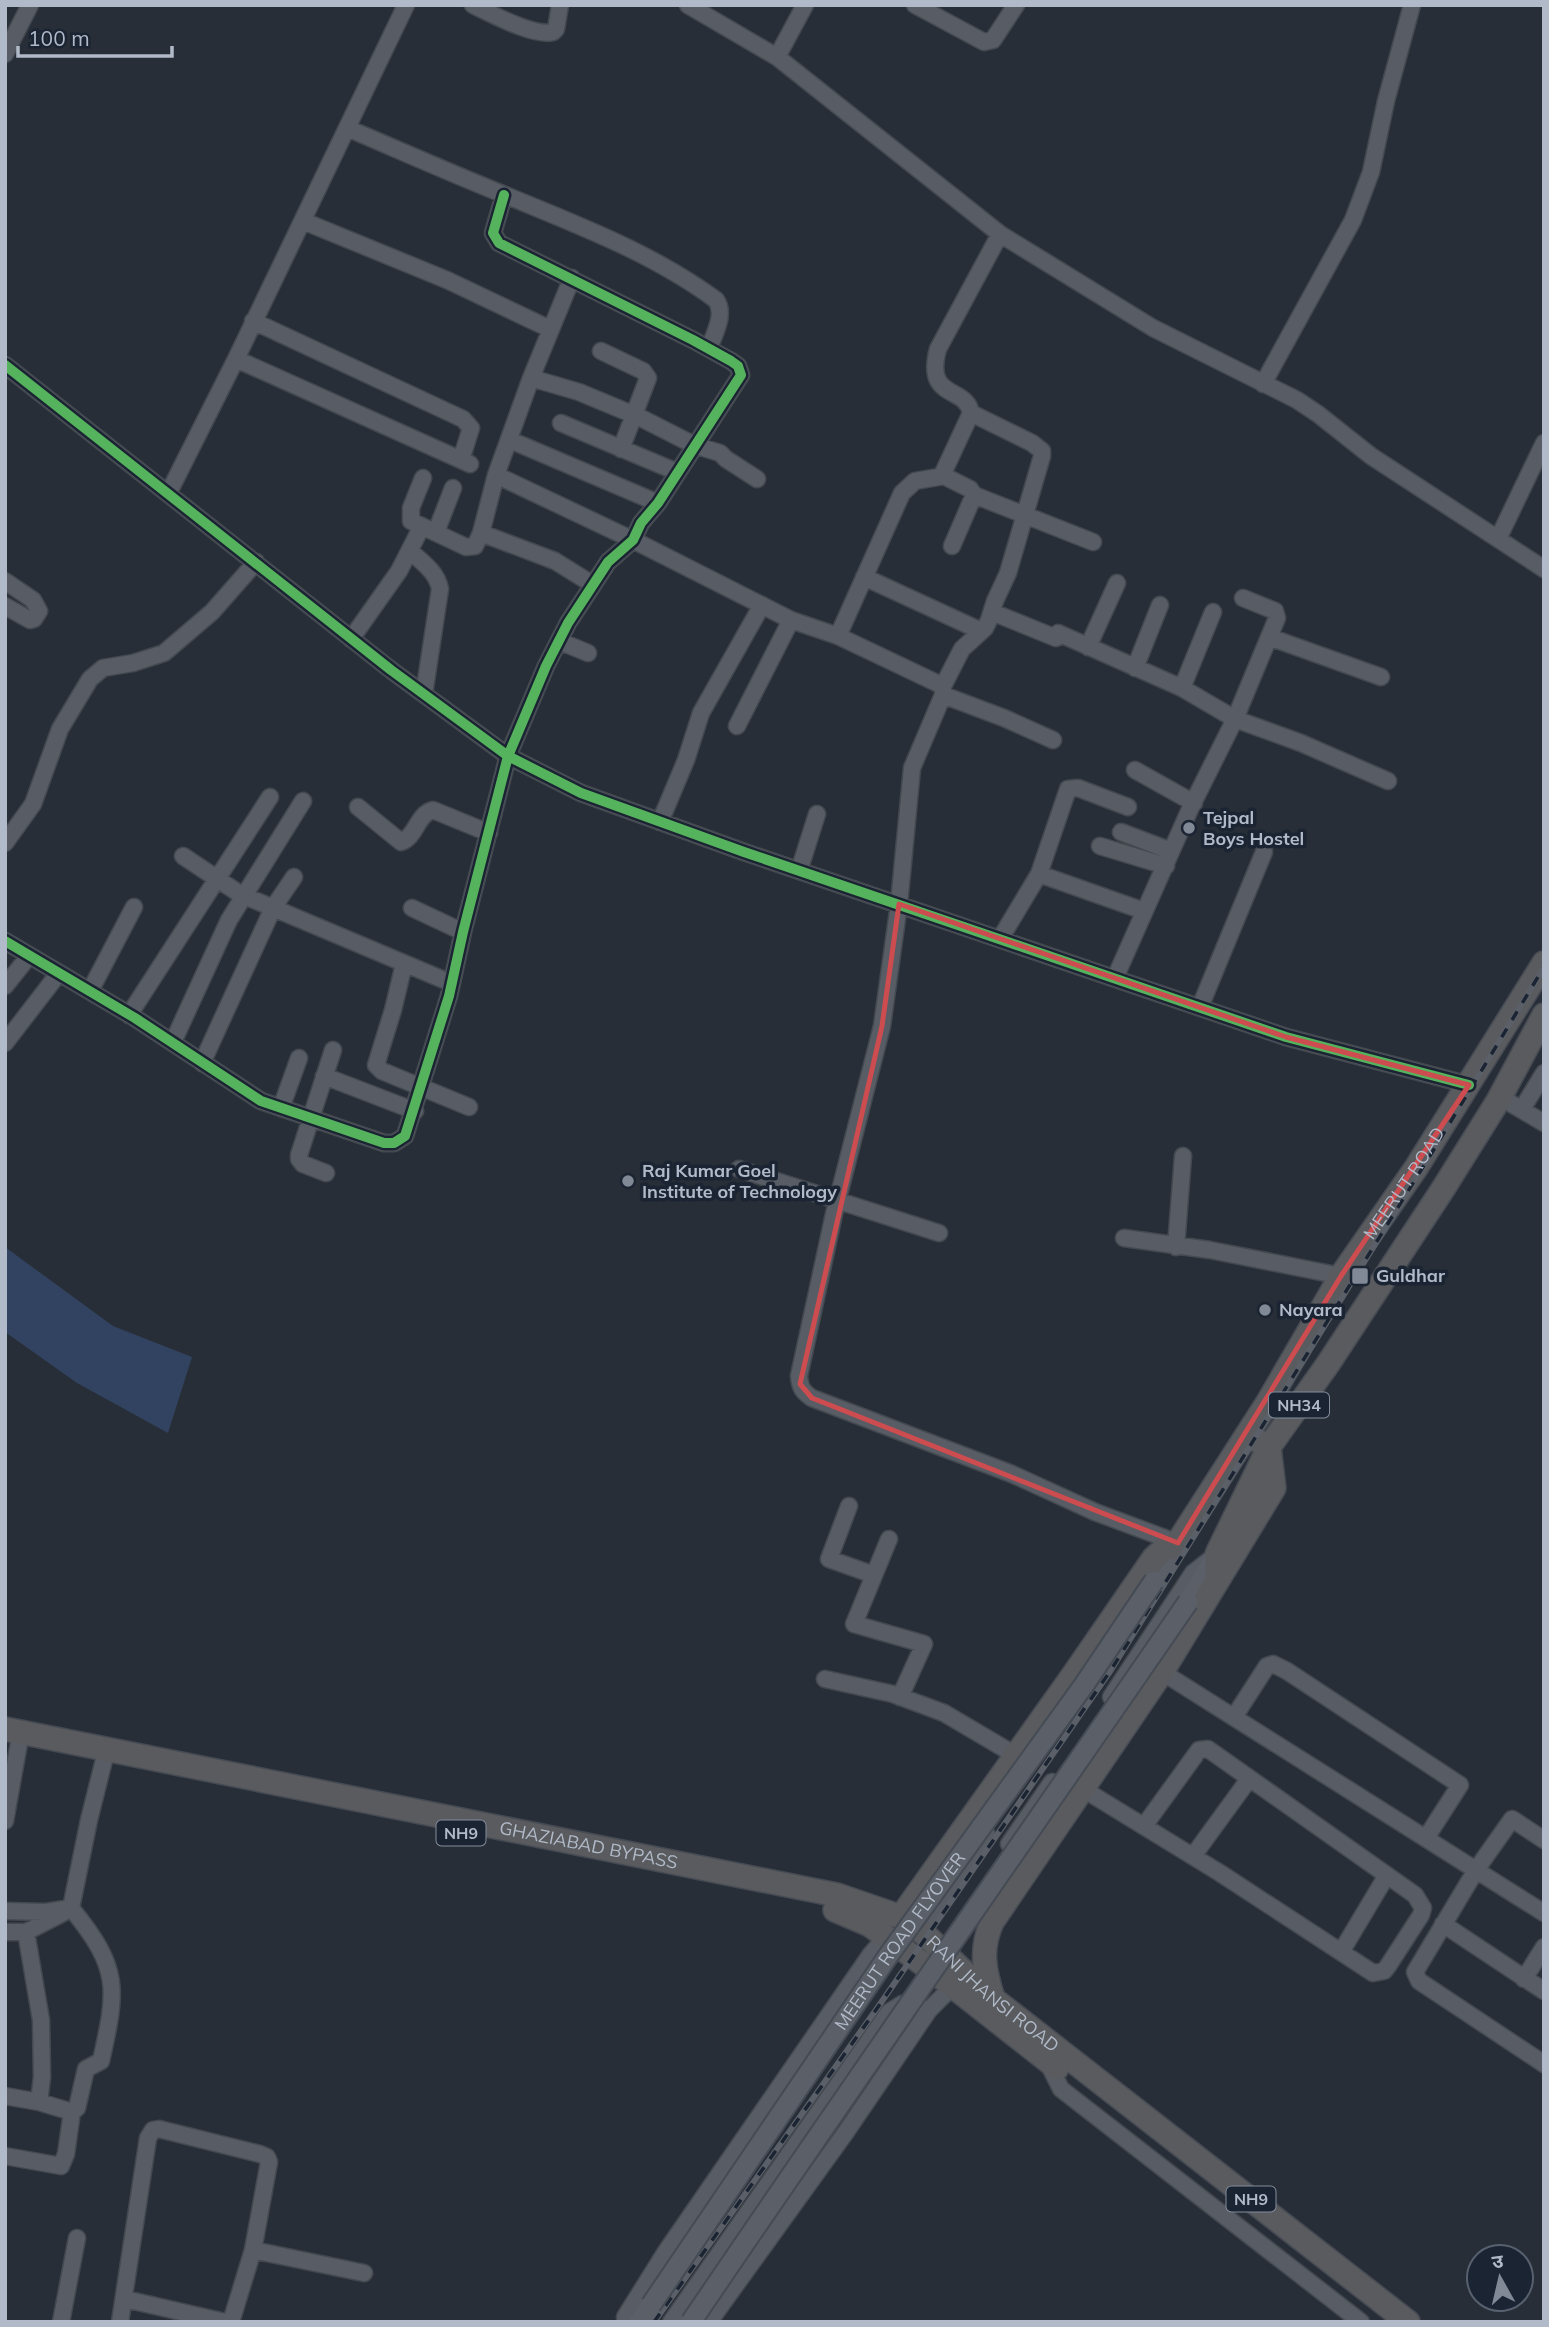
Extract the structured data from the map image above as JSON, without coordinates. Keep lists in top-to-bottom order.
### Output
{
  "streets": {
    "highway": [
      "MEERUT ROAD",
      "NH34",
      "NH9",
      "GHAZIABAD BYPASS",
      "RANI JHANSI ROAD"
    ],
    "main road": ["MEERUT ROAD FLYOVER"]
  },
  "crossings": [
    ["MEERUT ROAD", "NH34"],
    ["MEERUT ROAD", "MEERUT ROAD FLYOVER"],
    ["NH9", "GHAZIABAD BYPASS"],
    ["NH9", "RANI JHANSI ROAD"],
    ["GHAZIABAD BYPASS", "RANI JHANSI ROAD"]
  ],
  "places": {
    "other": ["Tejpal Boys Hostel", "Raj Kumar Goel Institute of Technology", "Nayara"],
    "transit": ["Guldhar"]
  },
  "scale_bar": "100 m",
  "north": "top"
}
